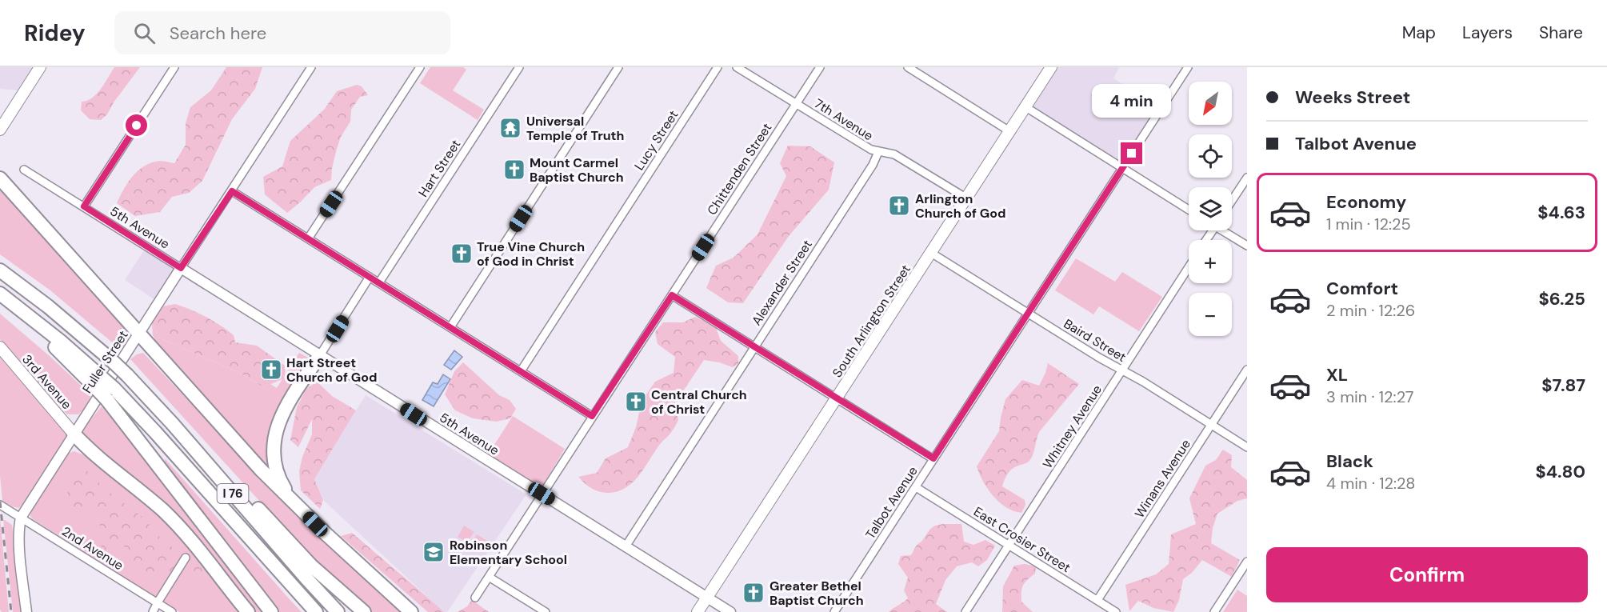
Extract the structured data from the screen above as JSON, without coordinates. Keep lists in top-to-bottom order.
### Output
{
  "streets": {
    "highway": ["I 76"],
    "main road": ["South Arlington Street", "3rd Avenue"],
    "street": [
      "7th Avenue",
      "Lucy Street",
      "Hart Street",
      "Chittenden Street",
      "5th Avenue",
      "Alexander Street",
      "Baird Street",
      "Fuller Street",
      "Whitney Avenue",
      "Winans Avenue",
      "Talbot Avenue",
      "East Crosier Street",
      "2nd Avenue"
    ]
  },
  "crossings": [
    ["7th Avenue", "Chittenden Street"],
    ["7th Avenue", "Alexander Street"],
    ["7th Avenue", "South Arlington Street"],
    ["Chittenden Street", "5th Avenue"],
    ["5th Avenue", "Alexander Street"],
    ["5th Avenue", "South Arlington Street"],
    ["5th Avenue", "Fuller Street"],
    ["South Arlington Street", "Baird Street"],
    ["Baird Street", "Whitney Avenue"],
    ["Baird Street", "Winans Avenue"],
    ["Baird Street", "Talbot Avenue"],
    ["Fuller Street", "3rd Avenue"],
    ["Fuller Street", "2nd Avenue"],
    ["Whitney Avenue", "East Crosier Street"],
    ["Winans Avenue", "East Crosier Street"],
    ["Talbot Avenue", "East Crosier Street"]
  ],
  "places": {
    "temple": ["Universal Temple of Truth"],
    "church": [
      "Mount Carmel Baptist Church",
      "Arlington Church of God",
      "True Vine Church of God in Christ",
      "Hart Street Church of God",
      "Central Church of Christ",
      "Greater Bethel Baptist Church"
    ],
    "school or university": ["Robinson Elementary School"]
  },
  "north": "bottom left",
  "page": {
    "header": "Ridey",
    "search": "Search here",
    "nav": ["Map", "Layers", "Share"],
    "banner": ["Weeks Street", "Talbot Avenue"],
    "map_buttons": ["+", "−"],
    "bubble": "4 min",
    "list": [
      {
        "name": "Economy",
        "note": "1 min · 12:25",
        "value": "$4.63"
      },
      {
        "name": "Comfort",
        "note": "2 min · 12:26",
        "value": "$6.25"
      },
      {
        "name": "XL",
        "note": "3 min · 12:27",
        "value": "$7.87"
      },
      {
        "name": "Black",
        "note": "4 min · 12:28",
        "value": "$4.80"
      }
    ],
    "buttons": "Confirm"
  }
}
